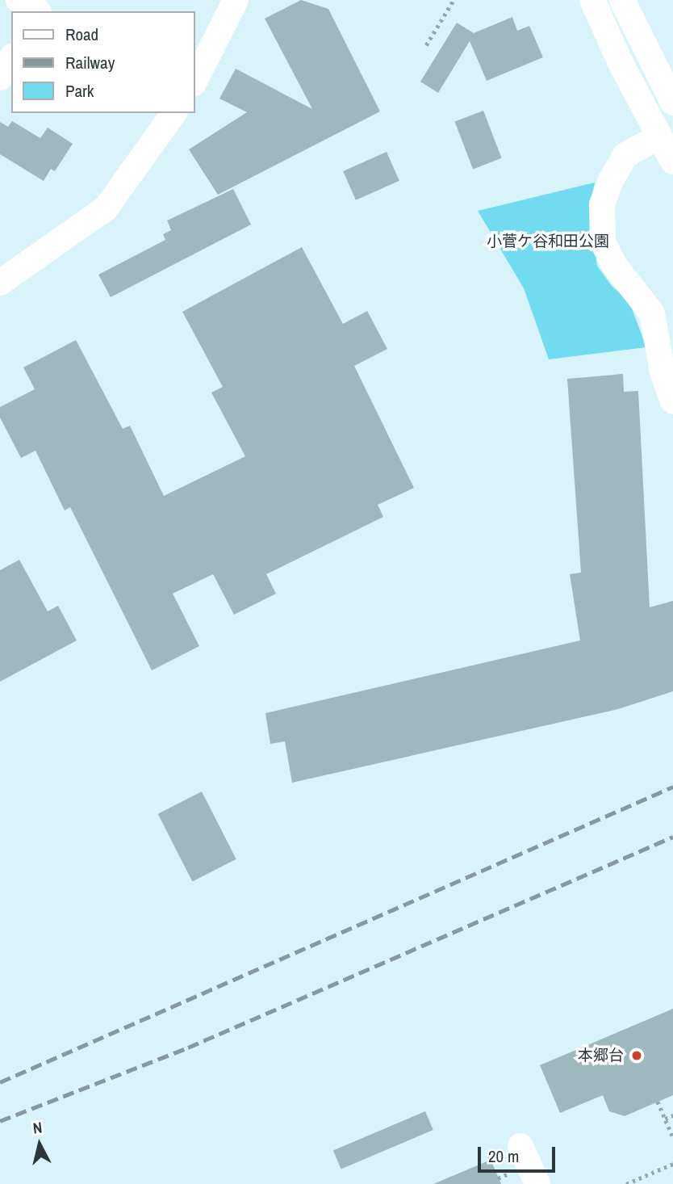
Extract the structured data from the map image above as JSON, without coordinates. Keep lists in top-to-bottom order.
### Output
{
  "parks": ["小菅ケ谷和田公園"],
  "places": ["本郷台"],
  "legend": ["Road", "Railway", "Park"],
  "scale_bar": "20 m",
  "north": "top"
}
